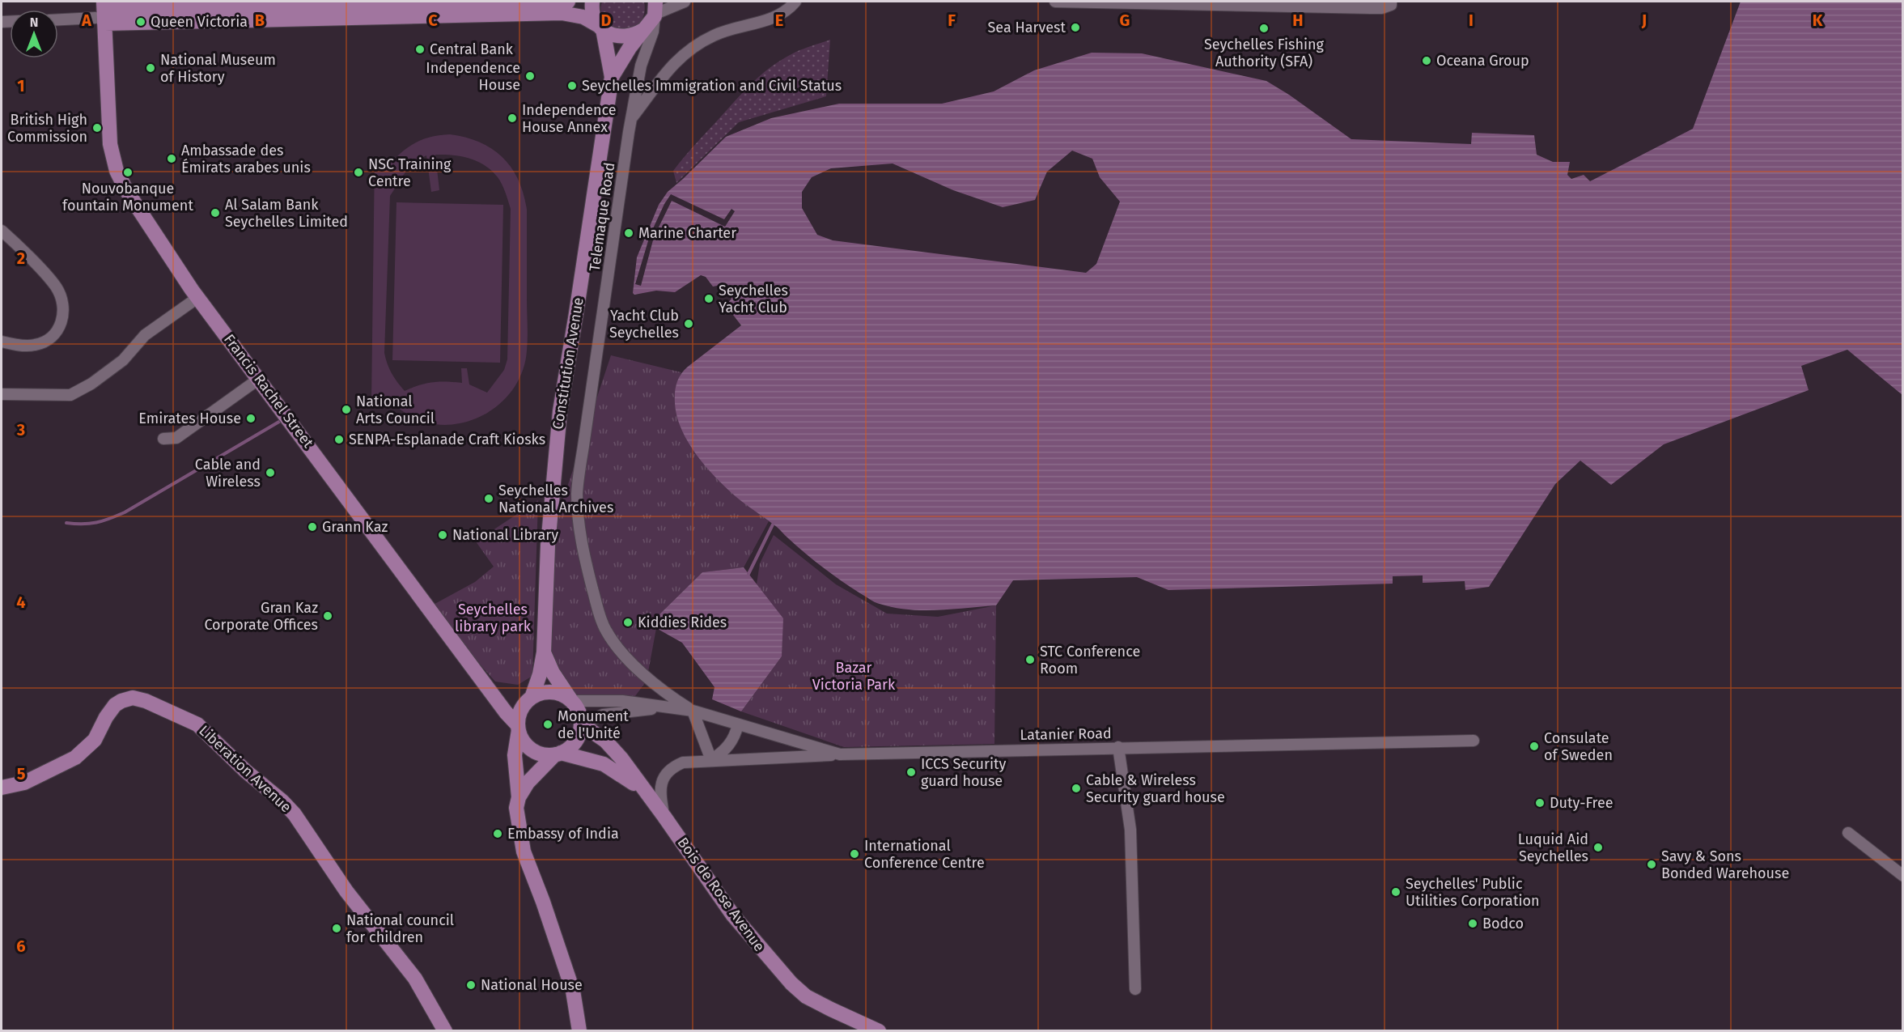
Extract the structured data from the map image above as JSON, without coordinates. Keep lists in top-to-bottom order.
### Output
{
  "streets": {
    "main road": [
      "Constitution Avenue",
      "Francis Rachel Street",
      "Liberation Avenue",
      "Bois de Rose Avenue"
    ],
    "street": ["Telemaque Road", "Latanier Road"]
  },
  "crossings": [
    ["Telemaque Road", "Constitution Avenue"],
    ["Telemaque Road", "Latanier Road"],
    ["Constitution Avenue", "Francis Rachel Street"],
    ["Constitution Avenue", "Latanier Road"],
    ["Constitution Avenue", "Bois de Rose Avenue"],
    ["Francis Rachel Street", "Latanier Road"],
    ["Francis Rachel Street", "Bois de Rose Avenue"],
    ["Latanier Road", "Bois de Rose Avenue"]
  ],
  "parks": ["Seychelles library park", "Bazar Victoria Park"],
  "places": [
    "Queen Victoria",
    "Sea Harvest",
    "Seychelles Fishing Authority (SFA)",
    "Central Bank",
    "Oceana Group",
    "National Museum of History",
    "Independence House",
    "Seychelles Immigration and Civil Status",
    "Independence House Annex",
    "British High Commission",
    "Ambassade des Émirats arabes unis",
    "Nouvobanque fountain Monument",
    "NSC Training Centre",
    "Al Salam Bank Seychelles Limited",
    "Marine Charter",
    "Seychelles Yacht Club",
    "Yacht Club Seychelles",
    "National Arts Council",
    "Emirates House",
    "SENPA-Esplanade Craft Kiosks",
    "Cable and Wireless",
    "Seychelles National Archives",
    "Grann Kaz",
    "National Library",
    "Gran Kaz Corporate Offices",
    "Kiddies Rides",
    "STC Conference Room",
    "Monument de l'Unité",
    "Consulate of Sweden",
    "ICCS Security guard house",
    "Cable & Wireless Security guard house",
    "Duty-Free",
    "Embassy of India",
    "Luquid Aid Seychelles",
    "International Conference Centre",
    "Savy & Sons Bonded Warehouse",
    "Seychelles' Public Utilities Corporation",
    "Bodco",
    "National council for children",
    "National House"
  ],
  "north": "top",
  "grid": {
    "columns": [
      "A",
      "B",
      "C",
      "D",
      "E",
      "F",
      "G",
      "H",
      "I",
      "J",
      "K"
    ],
    "rows": [
      "1",
      "2",
      "3",
      "4",
      "5",
      "6"
    ]
  }
}
